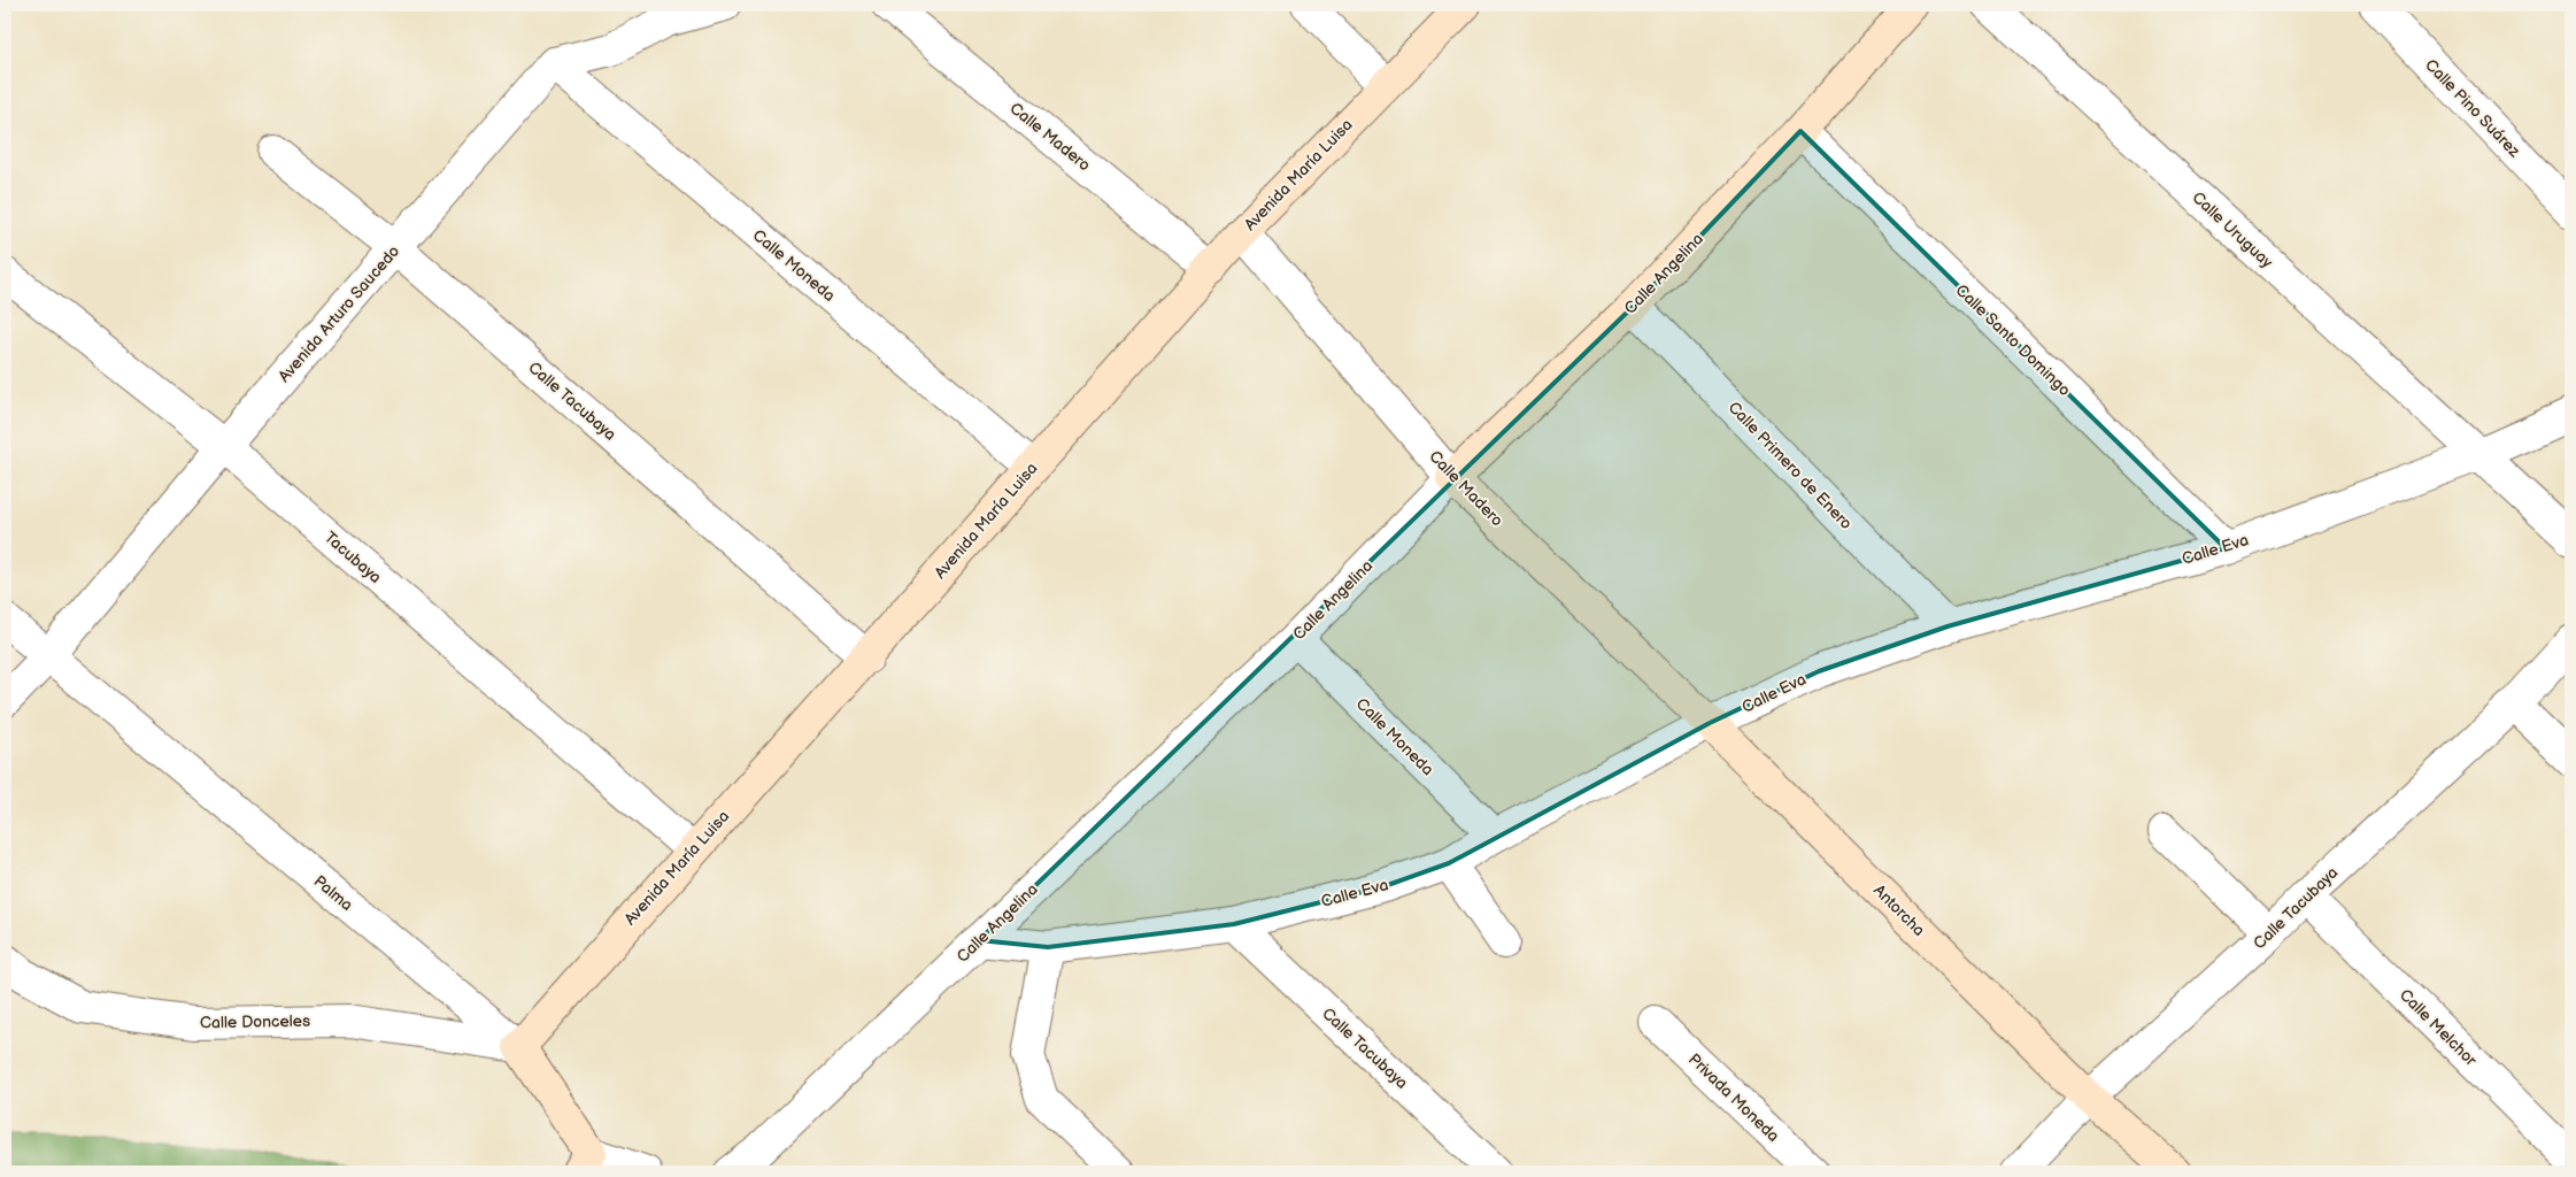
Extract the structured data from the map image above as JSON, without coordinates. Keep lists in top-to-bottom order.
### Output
{
  "streets": {
    "main road": [
      "Calle Madero",
      "Avenida María Luisa",
      "Calle Angelina",
      "Palma",
      "Antorcha"
    ],
    "street": [
      "Calle Pino Suárez",
      "Calle Uruguay",
      "Calle Moneda",
      "Avenida Arturo Saucedo",
      "Calle Santo Domingo",
      "Calle Tacubaya",
      "Calle Primero de Enero",
      "Calle Eva",
      "Tacubaya",
      "Calle Donceles",
      "Calle Melchor",
      "Privada Moneda"
    ]
  },
  "crossings": [
    ["Calle Madero", "Avenida María Luisa"],
    ["Calle Madero", "Calle Angelina"],
    ["Calle Madero", "Calle Eva"],
    ["Calle Madero", "Antorcha"],
    ["Avenida María Luisa", "Calle Moneda"],
    ["Avenida María Luisa", "Calle Tacubaya"],
    ["Avenida María Luisa", "Tacubaya"],
    ["Avenida María Luisa", "Palma"],
    ["Avenida María Luisa", "Calle Donceles"],
    ["Calle Uruguay", "Calle Eva"],
    ["Calle Moneda", "Calle Angelina"],
    ["Calle Moneda", "Avenida Arturo Saucedo"],
    ["Calle Moneda", "Calle Eva"],
    ["Calle Angelina", "Calle Santo Domingo"],
    ["Calle Angelina", "Calle Primero de Enero"],
    ["Calle Angelina", "Calle Eva"],
    ["Avenida Arturo Saucedo", "Calle Tacubaya"],
    ["Avenida Arturo Saucedo", "Tacubaya"],
    ["Avenida Arturo Saucedo", "Palma"],
    ["Calle Santo Domingo", "Calle Eva"],
    ["Calle Tacubaya", "Calle Eva"],
    ["Calle Tacubaya", "Antorcha"],
    ["Calle Tacubaya", "Calle Melchor"],
    ["Calle Primero de Enero", "Calle Eva"],
    ["Calle Eva", "Antorcha"],
    ["Palma", "Calle Donceles"]
  ]
}
